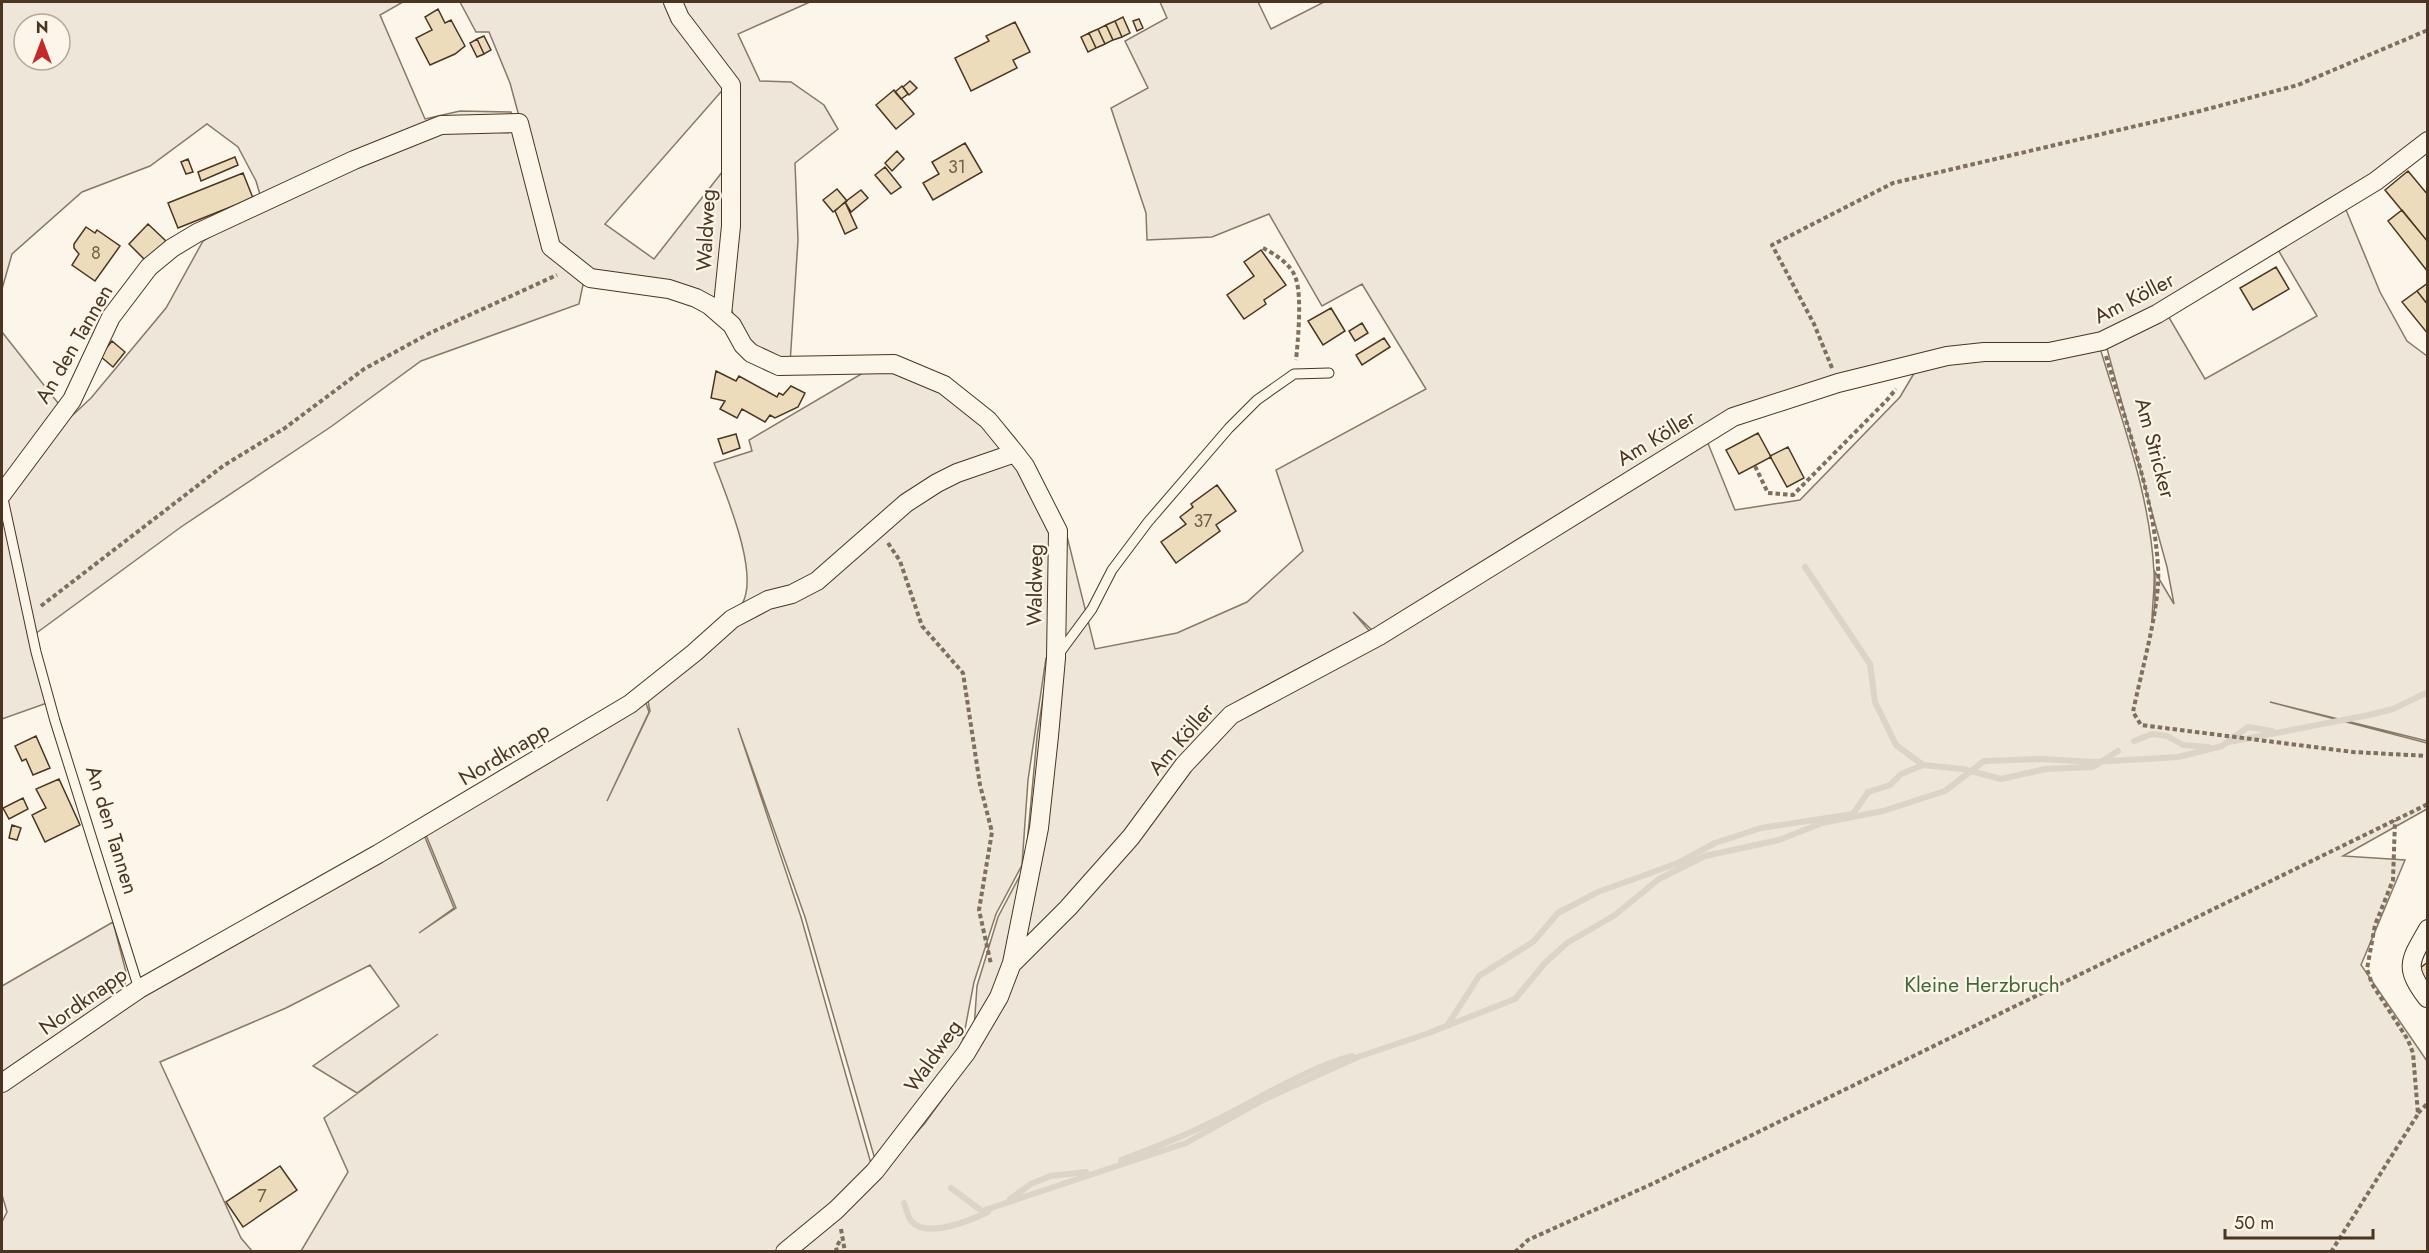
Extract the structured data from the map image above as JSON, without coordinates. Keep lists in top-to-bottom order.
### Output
{
  "streets": {
    "street": [
      "Waldweg",
      "Am Köller",
      "An den Tannen",
      "Nordknapp"
    ],
    "path": ["Am Stricker"]
  },
  "crossings": [
    ["Waldweg", "Am Köller"],
    ["Waldweg", "An den Tannen"],
    ["Waldweg", "Nordknapp"],
    ["Am Köller", "Am Stricker"],
    ["An den Tannen", "Nordknapp"]
  ],
  "parks": ["Kleine Herzbruch"],
  "house_numbers": [
    "31",
    "8",
    "37",
    "7"
  ],
  "scale_bar": "50 m",
  "north": "top"
}
